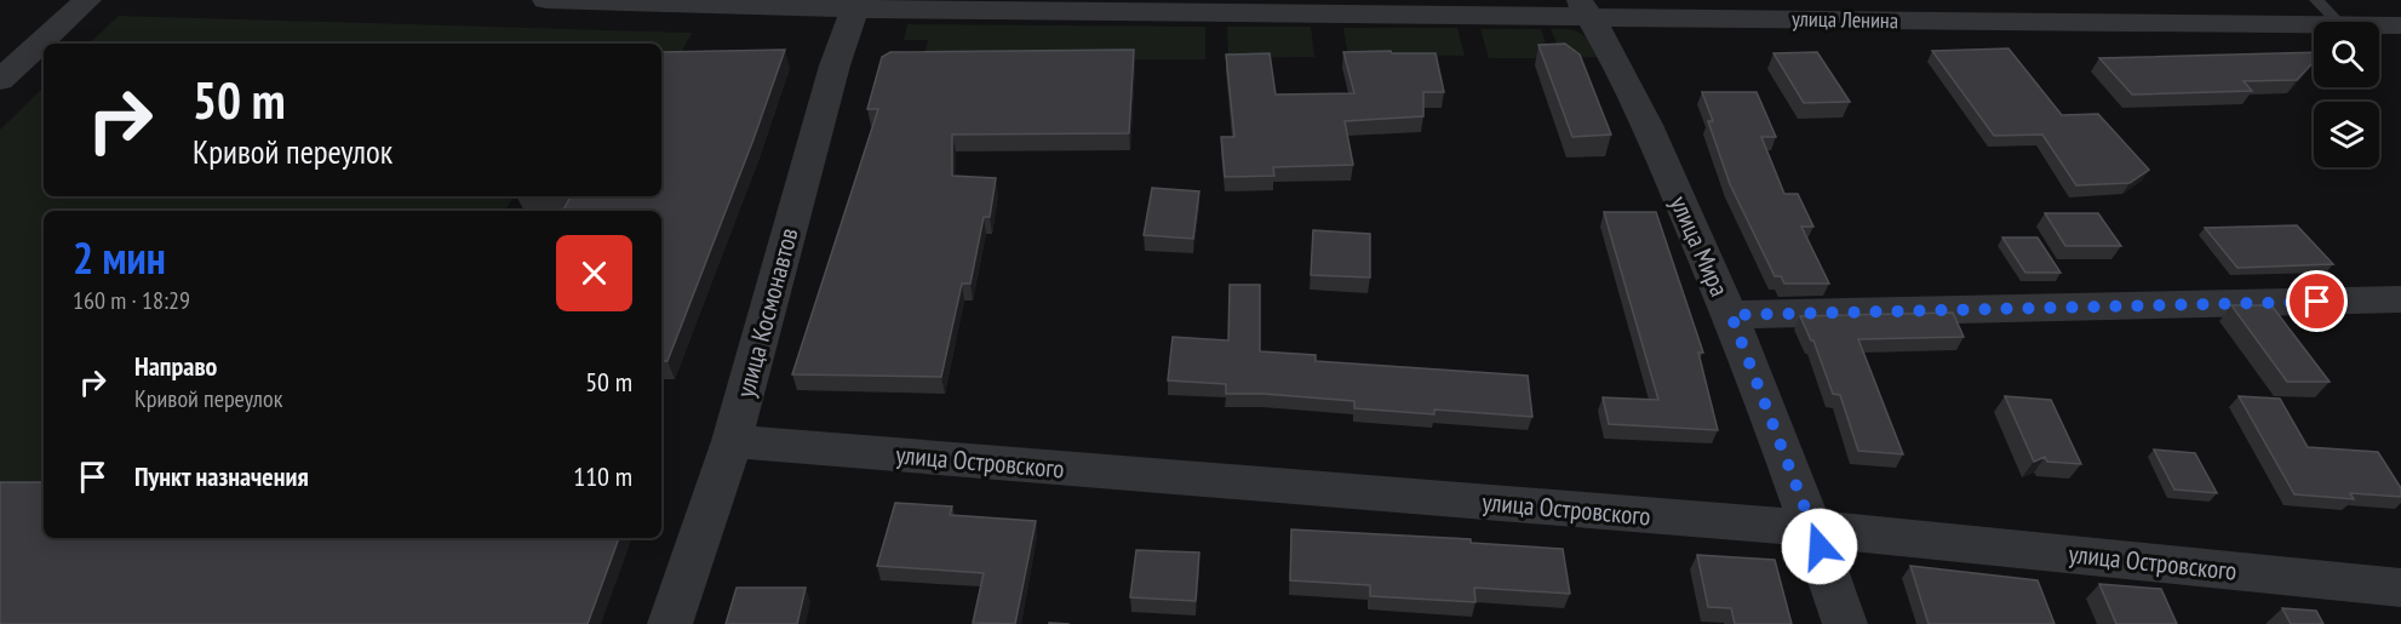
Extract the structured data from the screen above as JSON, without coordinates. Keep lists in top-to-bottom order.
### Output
{
  "streets": {
    "street": [
      "улица Ленина",
      "улица Мира",
      "улица Космонавтов",
      "улица Островского"
    ]
  },
  "crossings": [
    ["улица Ленина", "улица Мира"],
    ["улица Ленина", "улица Космонавтов"],
    ["улица Мира", "улица Островского"],
    ["улица Космонавтов", "улица Островского"]
  ],
  "page": {
    "turn": ["50 m", "Кривой переулок"],
    "heading": ["2 мин", "160 m · 18:29"],
    "list": [
      {
        "name": "Направо",
        "note": "Кривой переулок",
        "value": "50 m"
      },
      {
        "name": "Пункт назначения",
        "value": "110 m"
      }
    ]
  }
}
